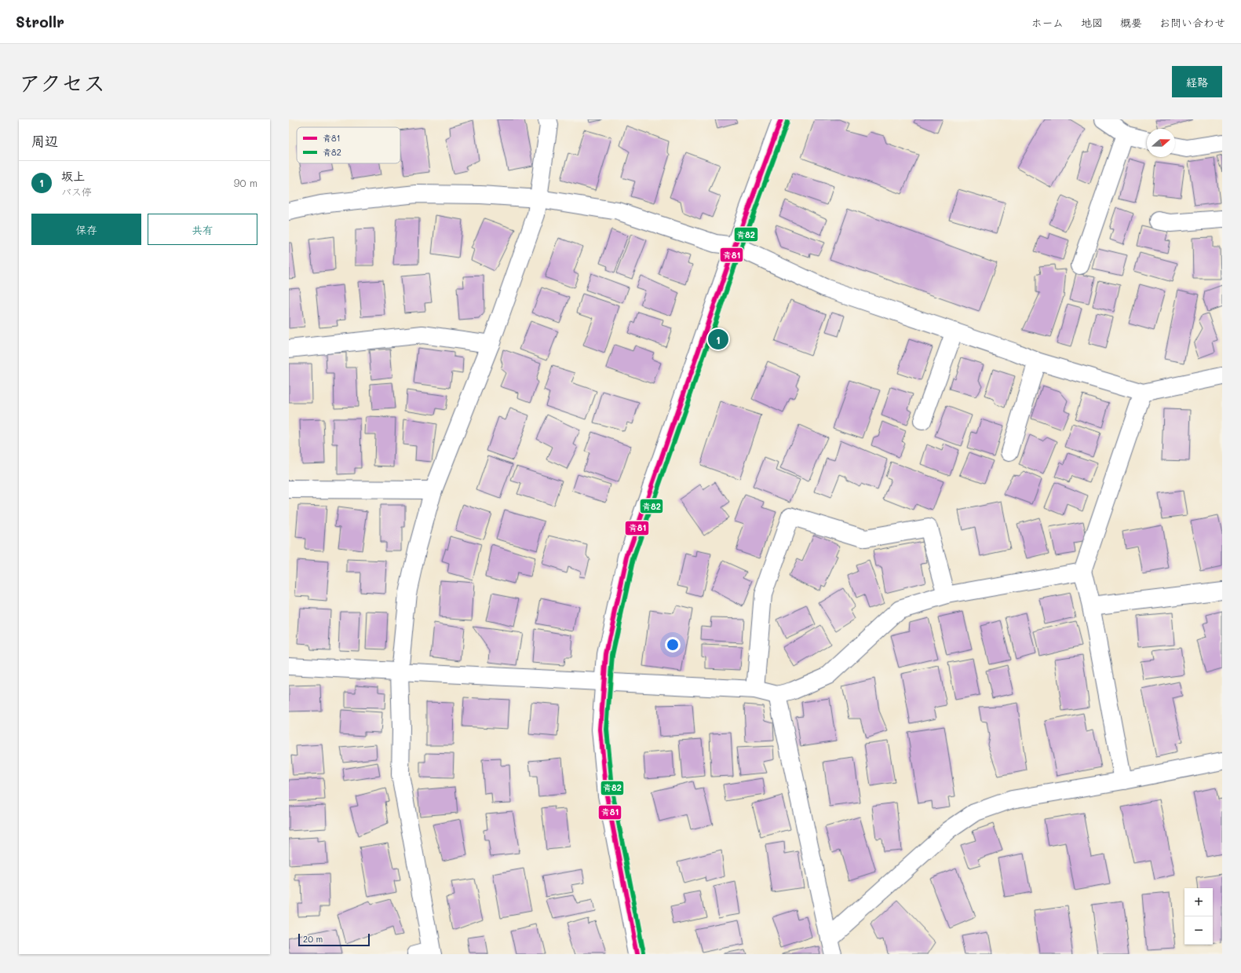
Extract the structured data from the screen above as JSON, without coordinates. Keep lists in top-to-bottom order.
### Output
{
  "lines": ["transit line 青81", "transit line 青82"],
  "legend": ["青81", "青82"],
  "scale_bar": "20 m",
  "north": "right",
  "page": {
    "header": "Strollr",
    "nav": [
      "ホーム",
      "地図",
      "概要",
      "お問い合わせ"
    ],
    "title": "アクセス",
    "buttons": [
      "経路",
      ["保存", "共有"]
    ],
    "heading": "周辺",
    "list": [
      {
        "mark": "1",
        "name": "坂上",
        "note": "バス停",
        "value": "90 m"
      }
    ],
    "pins": "1",
    "map_buttons": ["+", "−"],
    "scale": "20 m"
  }
}
